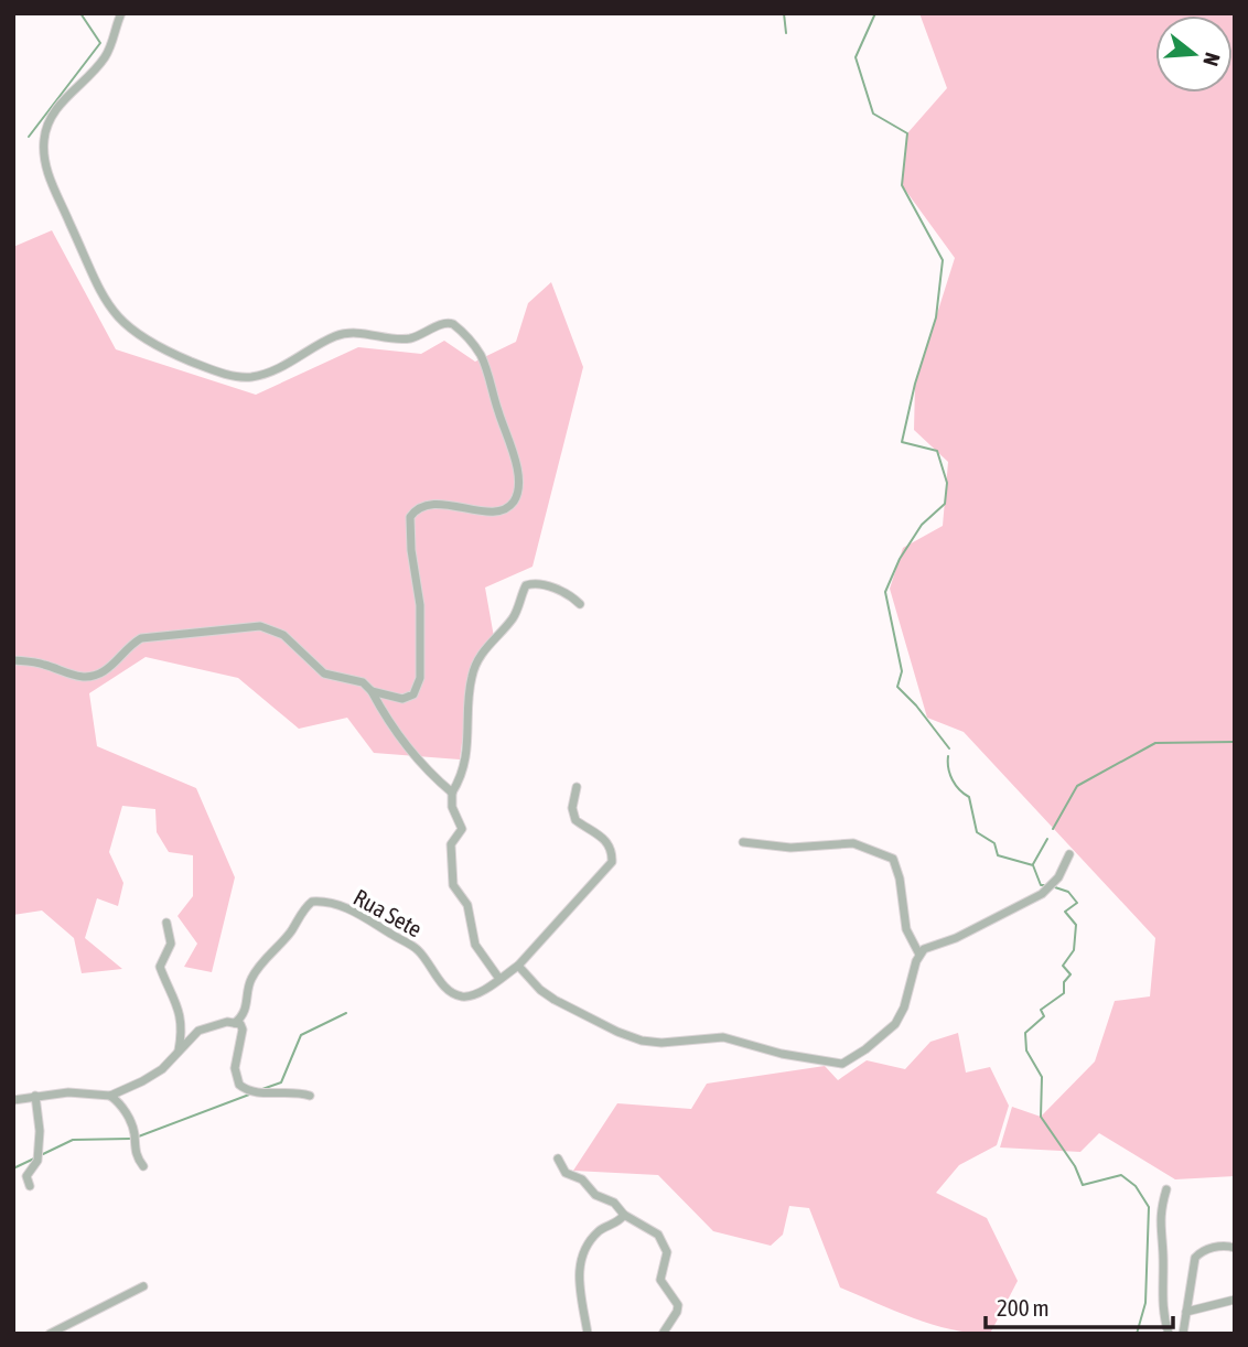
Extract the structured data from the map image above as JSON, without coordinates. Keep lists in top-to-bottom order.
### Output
{
  "streets": {
    "street": ["Rua Sete"]
  },
  "scale_bar": "200 m",
  "north": "right"
}
